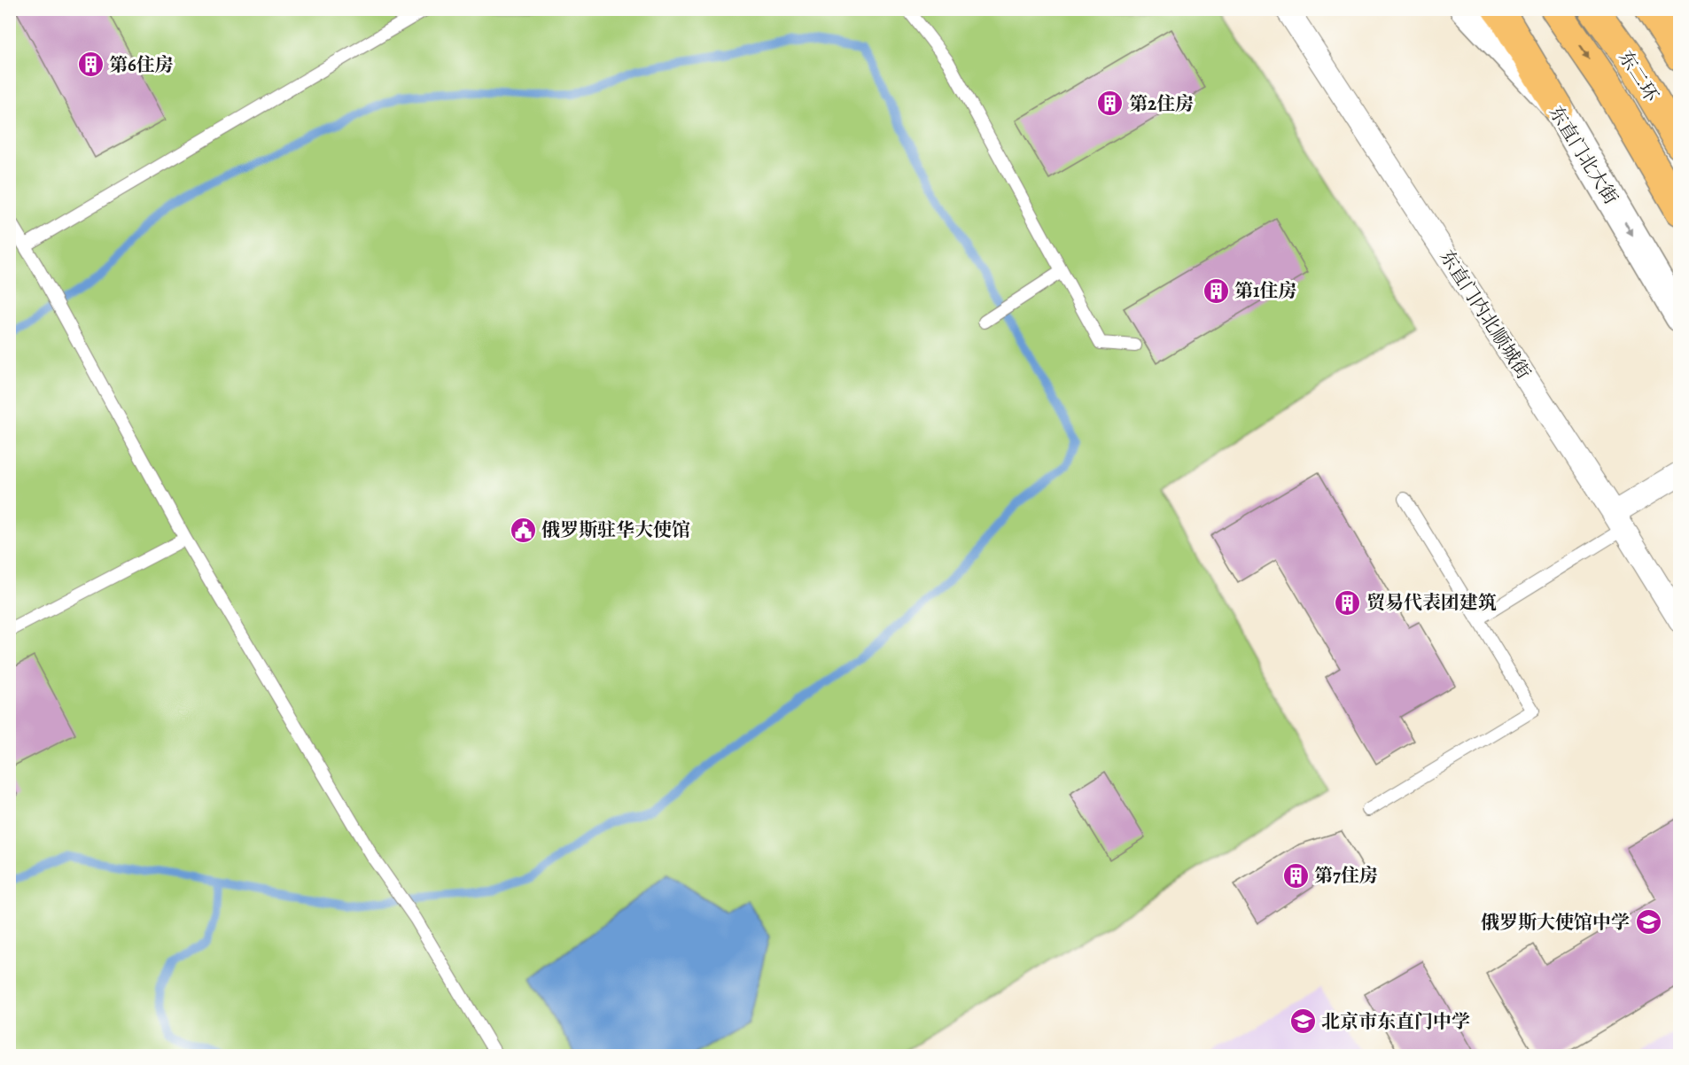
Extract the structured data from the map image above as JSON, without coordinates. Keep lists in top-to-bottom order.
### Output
{
  "streets": {
    "highway": ["东二环"],
    "street": ["东直门北大街", "东直门内北顺城街"]
  },
  "one_way": ["东直门北大街"],
  "places": {
    "building": [
      "第6住房",
      "第2住房",
      "第1住房",
      "贸易代表团建筑",
      "第7住房"
    ],
    "public building": ["俄罗斯驻华大使馆"],
    "school or university": ["俄罗斯大使馆中学", "北京市东直门中学"]
  }
}
